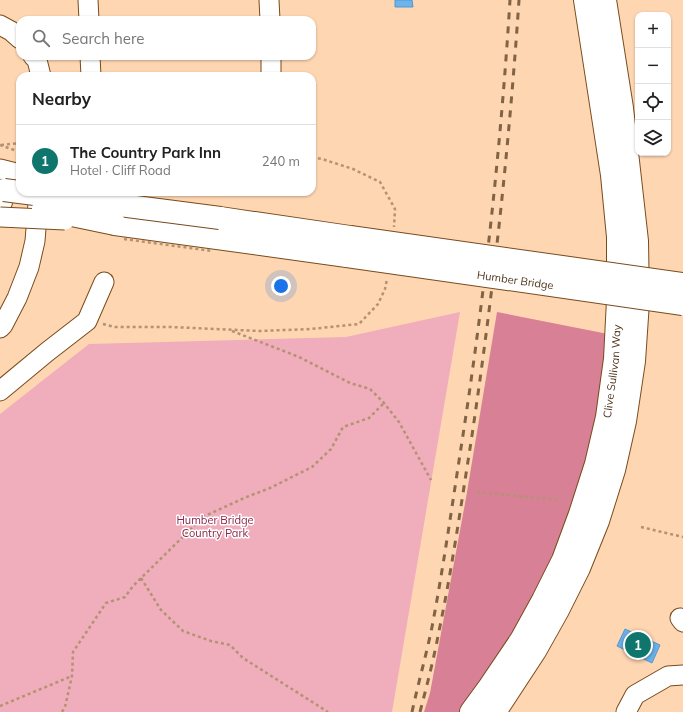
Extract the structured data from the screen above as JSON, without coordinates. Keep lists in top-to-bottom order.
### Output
{
  "streets": {
    "highway": ["Humber Bridge", "Clive Sullivan Way"]
  },
  "parks": ["Humber Bridge Country Park"],
  "page": {
    "map_buttons": ["+", "−"],
    "search": "Search here",
    "heading": "Nearby",
    "list": [
      {
        "mark": "1",
        "name": "The Country Park Inn",
        "note": "Hotel · Cliff Road",
        "value": "240 m"
      }
    ],
    "pins": "1"
  }
}
